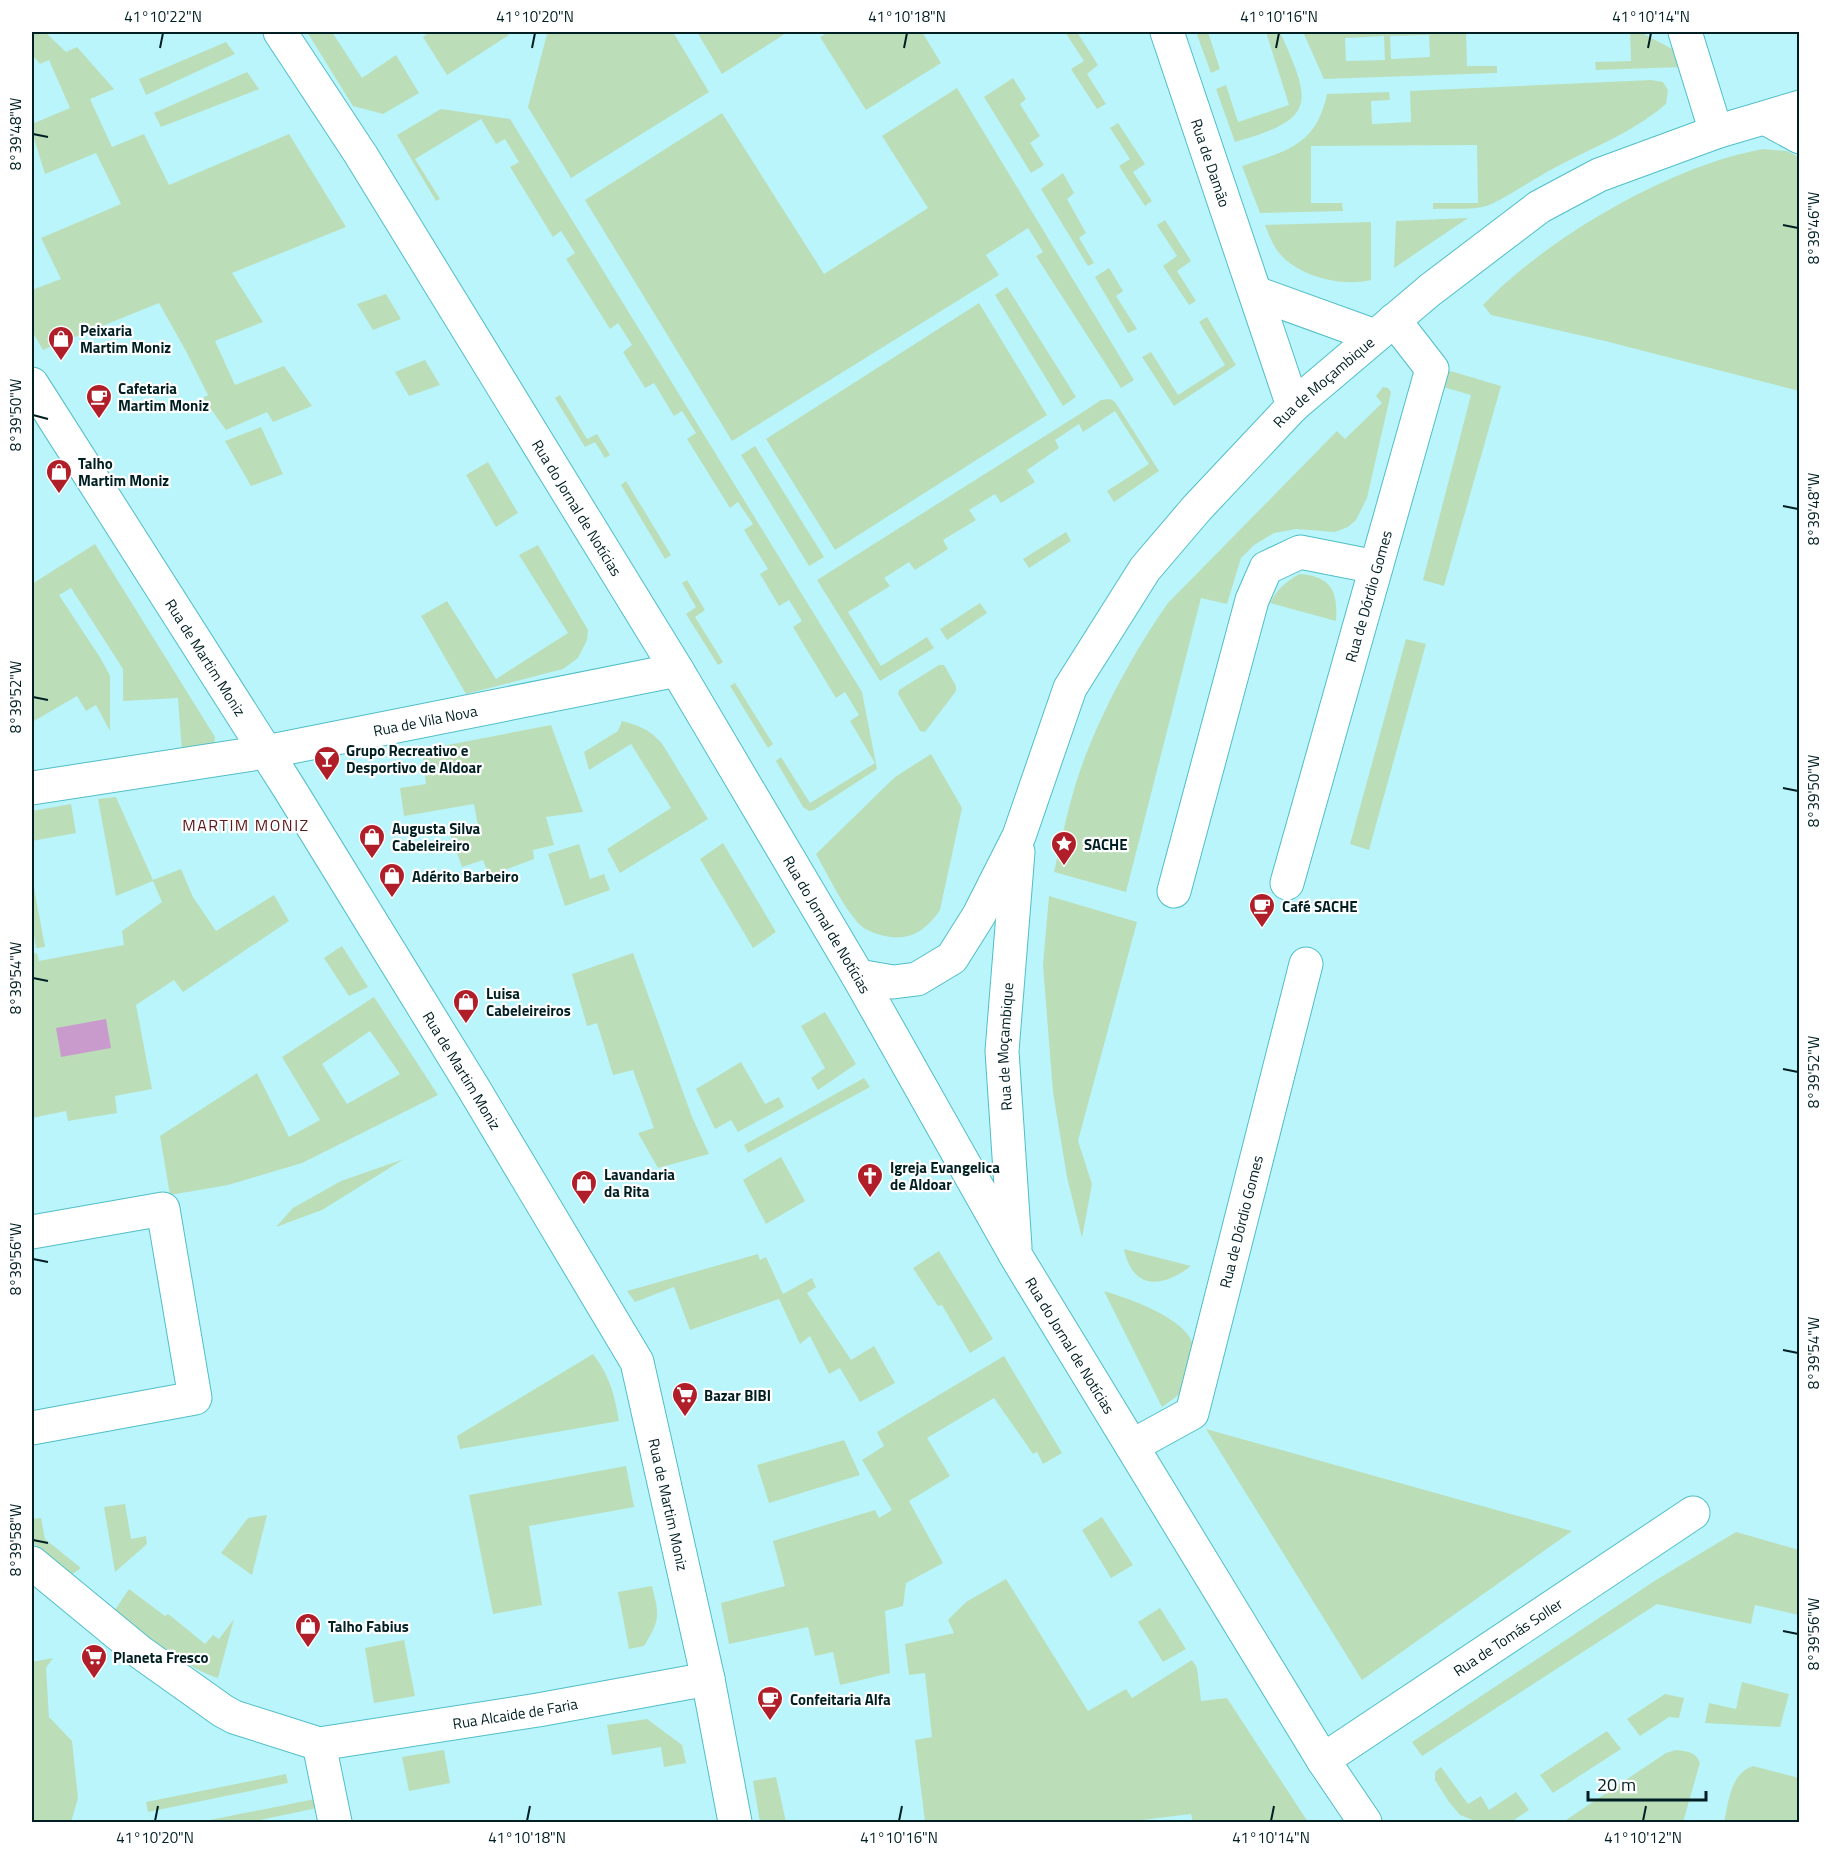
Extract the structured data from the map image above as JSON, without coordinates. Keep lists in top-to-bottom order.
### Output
{
  "streets": {
    "street": [
      "Rua de Damão",
      "Rua de Moçambique",
      "Rua do Jornal de Notícias",
      "Rua de Dórdio Gomes",
      "Rua de Martim Moniz",
      "Rua de Vila Nova",
      "Rua de Tomás Soller",
      "Rua Alcaide de Faria"
    ]
  },
  "crossings": [
    ["Rua de Damão", "Rua de Moçambique"],
    ["Rua de Moçambique", "Rua do Jornal de Notícias"],
    ["Rua de Moçambique", "Rua de Dórdio Gomes"],
    ["Rua do Jornal de Notícias", "Rua de Dórdio Gomes"],
    ["Rua do Jornal de Notícias", "Rua de Vila Nova"],
    ["Rua do Jornal de Notícias", "Rua de Tomás Soller"],
    ["Rua de Martim Moniz", "Rua de Vila Nova"],
    ["Rua de Martim Moniz", "Rua Alcaide de Faria"]
  ],
  "districts": ["MARTIM MONIZ"],
  "places": {
    "shop": [
      "Peixaria Martim Moniz",
      "Talho Martim Moniz",
      "Augusta Silva Cabeleireiro",
      "Adérito Barbeiro",
      "Luisa Cabeleireiros",
      "Lavandaria da Rita",
      "Talho Fabius"
    ],
    "cafe": ["Cafetaria Martim Moniz", "Café SACHE", "Confeitaria Alfa"],
    "bar": ["Grupo Recreativo e Desportivo de Aldoar"],
    "place": ["SACHE"],
    "church": ["Igreja Evangelica de Aldoar"],
    "supermarket": ["Bazar BIBI", "Planeta Fresco"]
  },
  "scale_bar": "20 m",
  "coordinates": [
    "41°10'22\"N",
    "41°10'20\"N",
    "41°10'18\"N",
    "41°10'16\"N",
    "41°10'14\"N",
    "8°39'48\"W",
    "8°39'46\"W",
    "8°39'50\"W",
    "8°39'52\"W",
    "8°39'54\"W",
    "8°39'56\"W",
    "8°39'58\"W",
    "41°10'12\"N"
  ]
}
